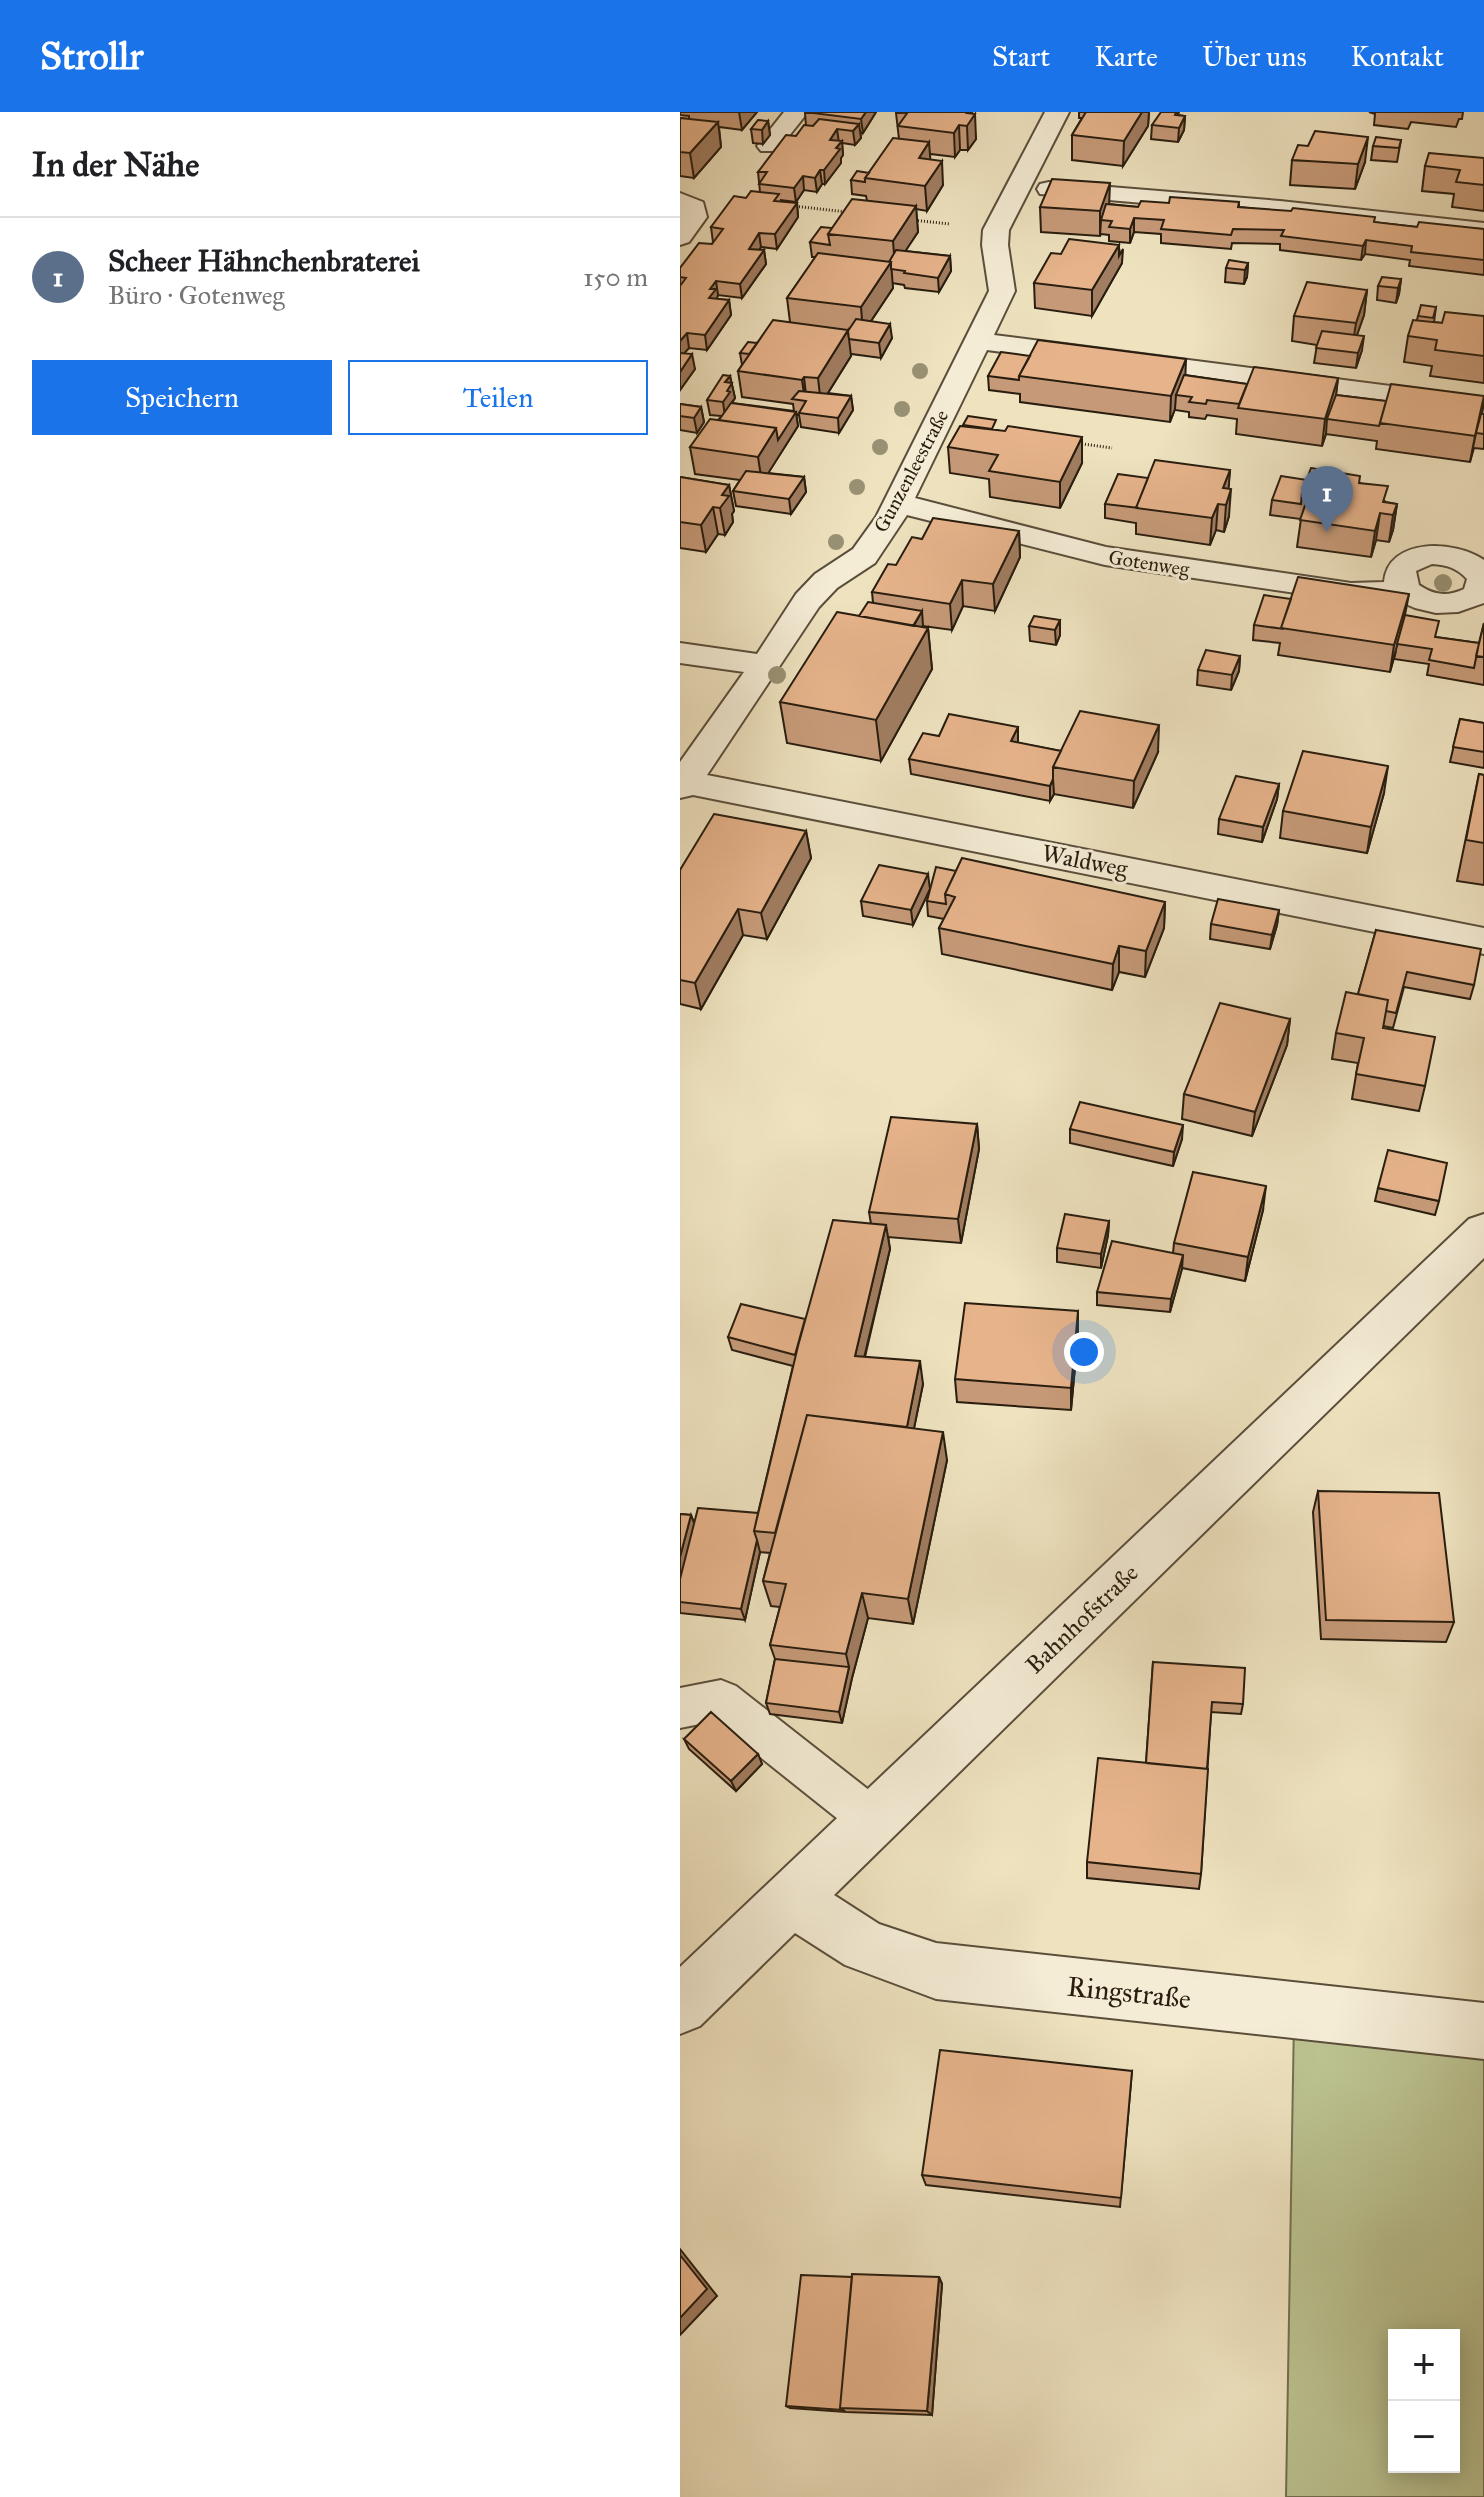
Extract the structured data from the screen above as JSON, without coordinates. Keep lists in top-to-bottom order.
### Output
{
  "streets": {
    "street": [
      "Gunzenleestraße",
      "Gotenweg",
      "Waldweg",
      "Bahnhofstraße",
      "Ringstraße"
    ]
  },
  "crossings": [
    ["Gunzenleestraße", "Gotenweg"],
    ["Gunzenleestraße", "Waldweg"],
    ["Bahnhofstraße", "Ringstraße"]
  ],
  "page": {
    "header": "Strollr",
    "nav": [
      "Start",
      "Karte",
      "Über uns",
      "Kontakt"
    ],
    "heading": "In der Nähe",
    "list": [
      {
        "mark": "1",
        "name": "Scheer Hähnchenbraterei",
        "note": "Büro · Gotenweg",
        "value": "150 m"
      }
    ],
    "buttons": ["Speichern", "Teilen"],
    "pins": "1",
    "map_buttons": ["+", "−"]
  }
}
